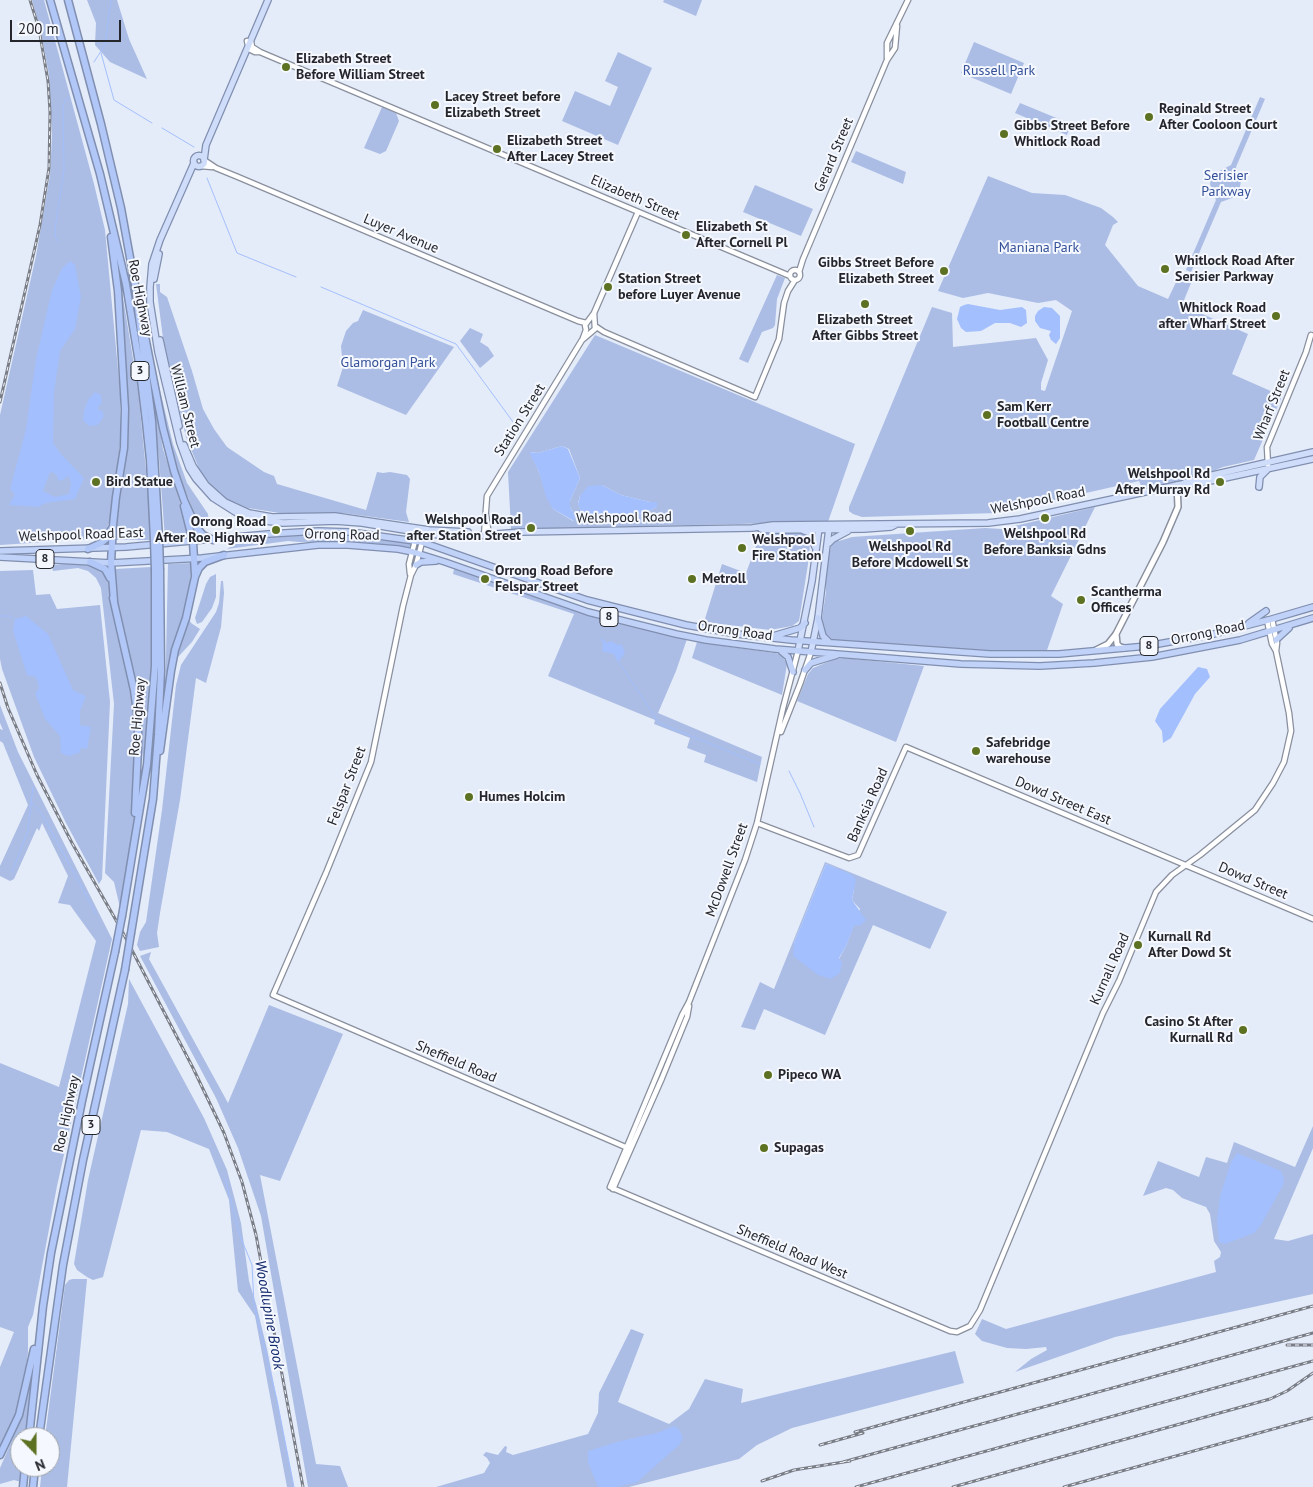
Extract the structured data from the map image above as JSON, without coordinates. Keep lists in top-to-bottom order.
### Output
{
  "streets": {
    "highway": [
      "Roe Highway",
      "3",
      "Welshpool Road East",
      "Orrong Road",
      "8"
    ],
    "main road": ["William Street", "Welshpool Road", "McDowell Street"],
    "street": [
      "Gerard Street",
      "Elizabeth Street",
      "Luyer Avenue",
      "Wharf Street",
      "Station Street",
      "Felspar Street",
      "Dowd Street East",
      "Banksia Road",
      "Dowd Street",
      "Kurnall Road",
      "Sheffield Road",
      "Sheffield Road West"
    ]
  },
  "crossings": [
    ["Gerard Street", "Elizabeth Street"],
    ["Gerard Street", "Luyer Avenue"],
    ["Gerard Street", "Station Street"],
    ["Elizabeth Street", "William Street"],
    ["Elizabeth Street", "Station Street"],
    ["Luyer Avenue", "William Street"],
    ["Luyer Avenue", "Station Street"],
    ["Roe Highway", "Welshpool Road East"],
    ["Roe Highway", "Orrong Road"],
    ["Wharf Street", "Welshpool Road"],
    ["William Street", "Station Street"],
    ["William Street", "Welshpool Road"],
    ["Station Street", "Welshpool Road"],
    ["Welshpool Road", "McDowell Street"],
    ["Welshpool Road East", "Orrong Road"],
    ["Orrong Road", "Felspar Street"],
    ["Orrong Road", "McDowell Street"],
    ["Orrong Road", "Kurnall Road"],
    ["Felspar Street", "Sheffield Road"],
    ["Dowd Street East", "Banksia Road"],
    ["Dowd Street East", "Dowd Street"],
    ["Dowd Street East", "Kurnall Road"],
    ["Banksia Road", "McDowell Street"],
    ["McDowell Street", "Sheffield Road"],
    ["McDowell Street", "Sheffield Road West"],
    ["Dowd Street", "Kurnall Road"],
    ["Kurnall Road", "Sheffield Road West"]
  ],
  "water": ["Woodlupine Brook"],
  "parks": [
    "Russell Park",
    "Serisier Parkway",
    "Maniana Park",
    "Glamorgan Park"
  ],
  "places": [
    "Elizabeth Street Before William Street",
    "Lacey Street before Elizabeth Street",
    "Reginald Street After Cooloon Court",
    "Gibbs Street Before Whitlock Road",
    "Elizabeth Street After Lacey Street",
    "Elizabeth St After Cornell Pl",
    "Whitlock Road After Serisier Parkway",
    "Gibbs Street Before Elizabeth Street",
    "Station Street before Luyer Avenue",
    "Elizabeth Street After Gibbs Street",
    "Whitlock Road after Wharf Street",
    "Sam Kerr Football Centre",
    "Bird Statue",
    "Welshpool Rd After Murray Rd",
    "Welshpool Rd Before Banksia Gdns",
    "Welshpool Road after Station Street",
    "Orrong Road After Roe Highway",
    "Welshpool Rd Before Mcdowell St",
    "Welshpool Fire Station",
    "Orrong Road Before Felspar Street",
    "Metroll",
    "Scantherma Offices",
    "Safebridge warehouse",
    "Humes Holcim",
    "Kurnall Rd After Dowd St",
    "Casino St After Kurnall Rd",
    "Pipeco WA",
    "Supagas"
  ],
  "scale_bar": "200 m",
  "north": "bottom"
}
